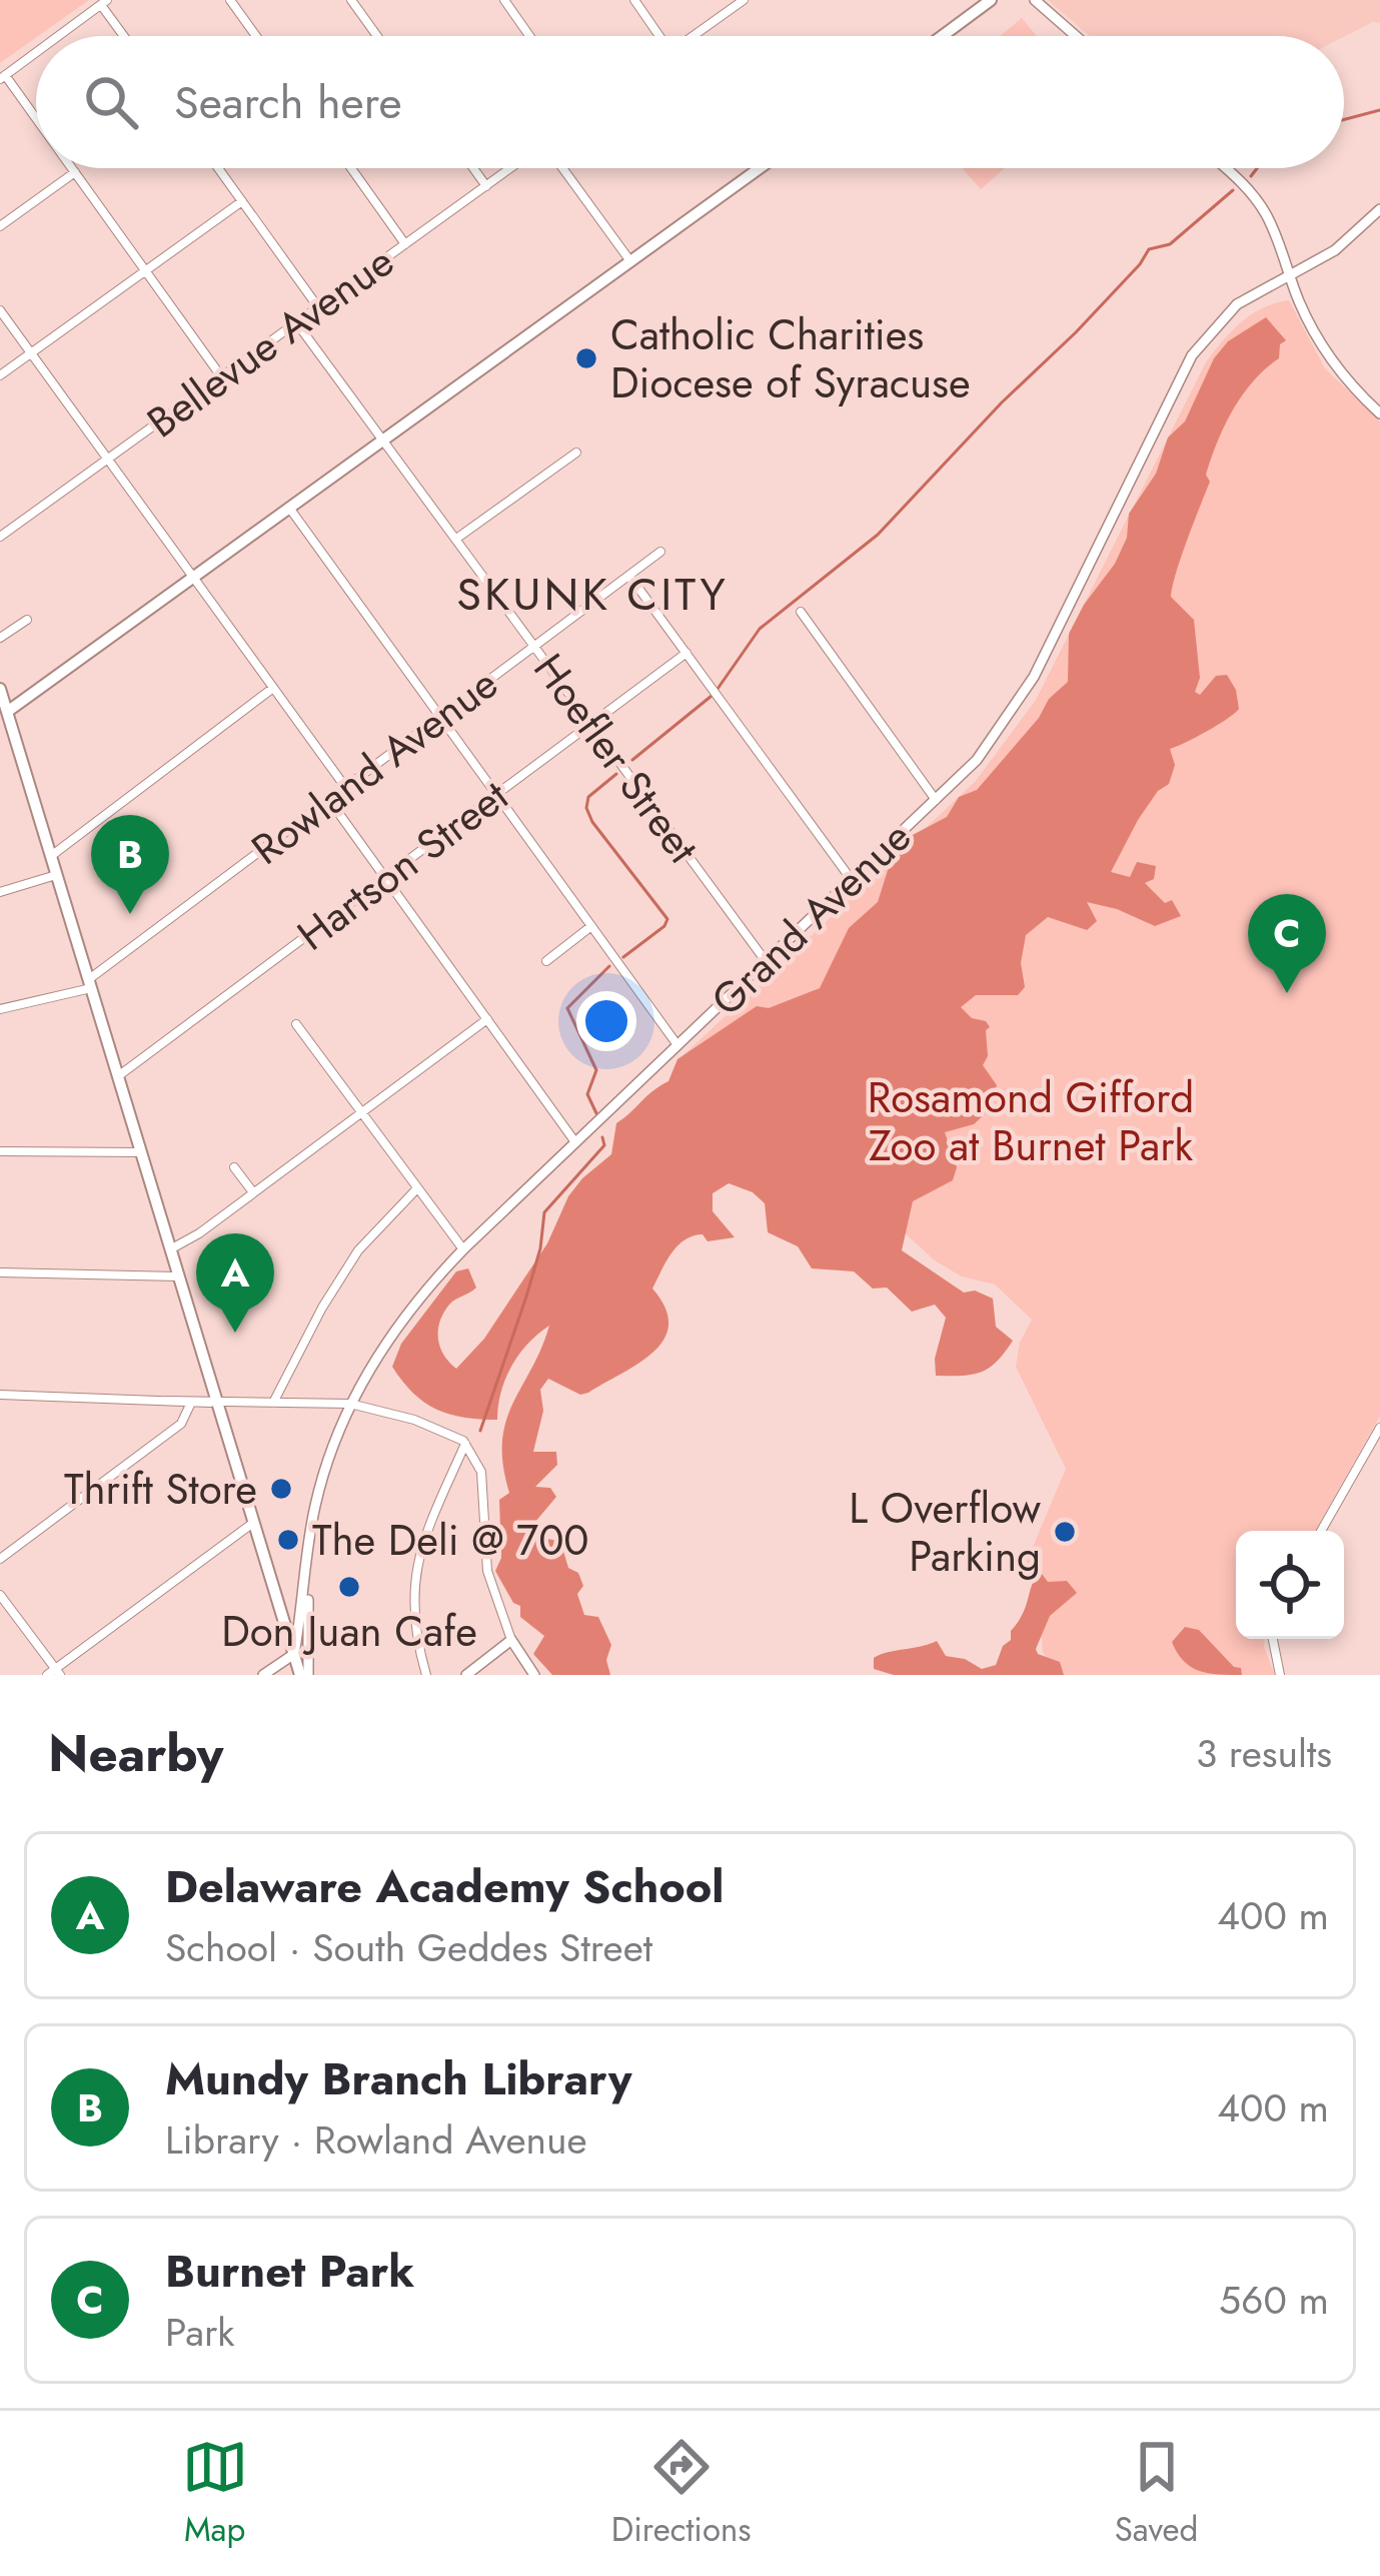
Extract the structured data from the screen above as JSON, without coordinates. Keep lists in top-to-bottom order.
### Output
{
  "streets": {
    "street": [
      "Bellevue Avenue",
      "Hoefler Street",
      "Rowland Avenue",
      "Hartson Street",
      "Grand Avenue"
    ]
  },
  "crossings": [
    ["Bellevue Avenue", "Hoefler Street"],
    ["Hoefler Street", "Rowland Avenue"],
    ["Hoefler Street", "Hartson Street"],
    ["Hoefler Street", "Grand Avenue"]
  ],
  "districts": ["SKUNK CITY"],
  "parks": ["Rosamond Gifford Zoo at Burnet Park"],
  "places": [
    "Catholic Charities Diocese of Syracuse",
    "Thrift Store",
    "L Overflow Parking",
    "The Deli @ 700",
    "Don Juan Cafe"
  ],
  "page": {
    "search": "Search here",
    "pins": ["B", "C", "A"],
    "heading": ["Nearby", "3 results"],
    "list": [
      {
        "mark": "A",
        "name": "Delaware Academy School",
        "note": "School · South Geddes Street",
        "value": "400 m"
      },
      {
        "mark": "B",
        "name": "Mundy Branch Library",
        "note": "Library · Rowland Avenue",
        "value": "400 m"
      },
      {
        "mark": "C",
        "name": "Burnet Park",
        "note": "Park",
        "value": "560 m"
      }
    ],
    "nav": ["Map", "Directions", "Saved"]
  }
}
